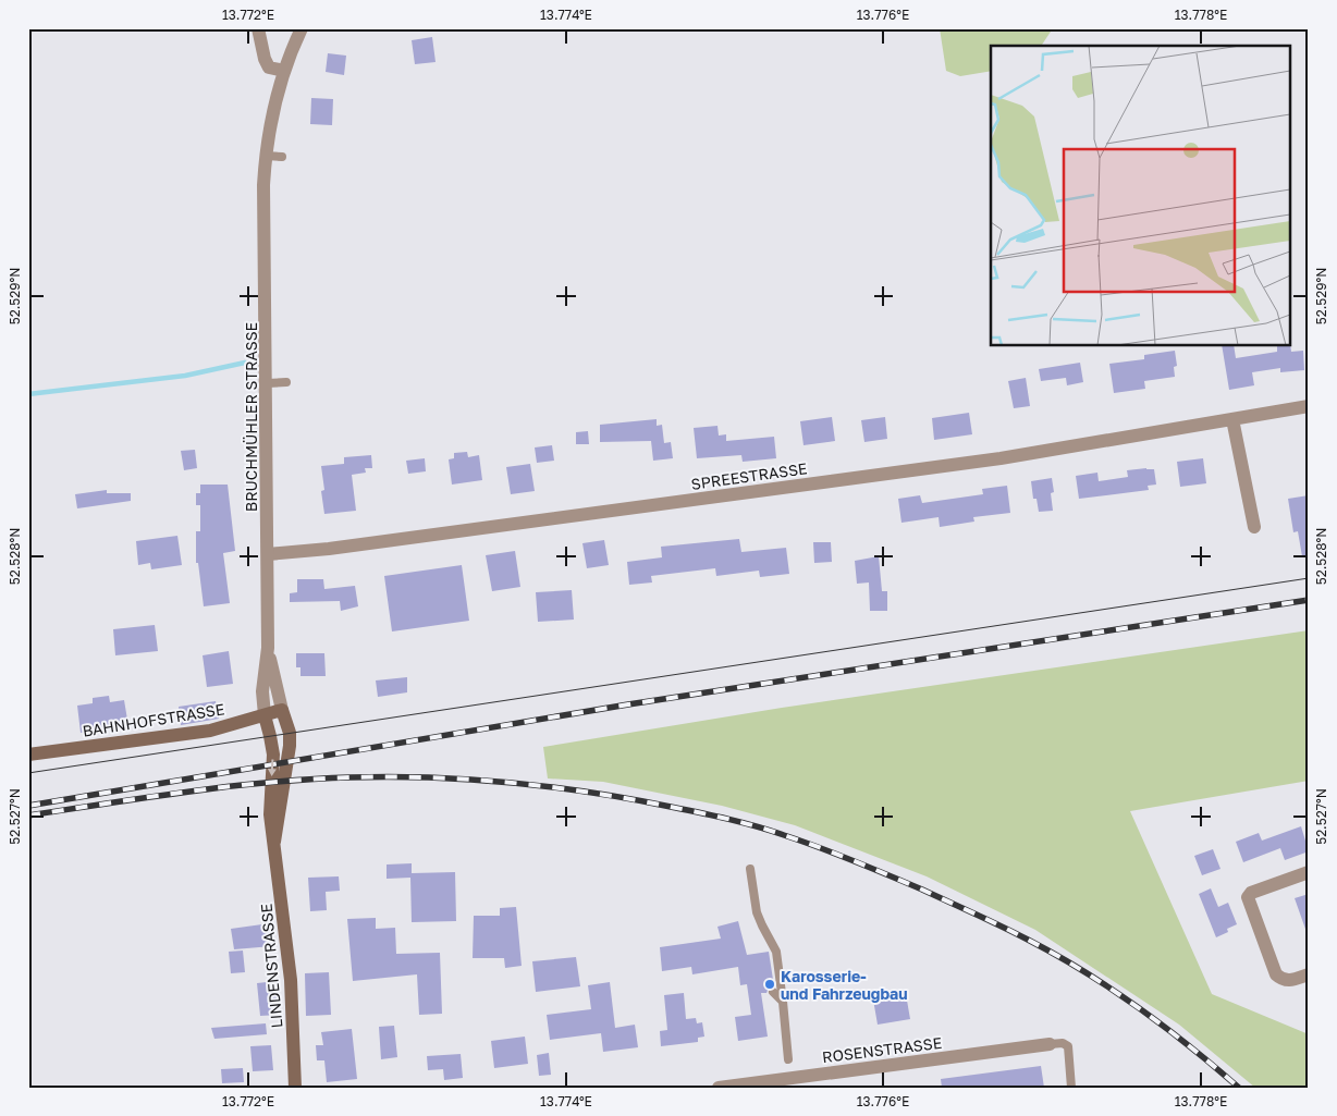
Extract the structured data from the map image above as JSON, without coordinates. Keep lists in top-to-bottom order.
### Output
{
  "streets": {
    "main road": ["BAHNHOFSTRASSE", "LINDENSTRASSE"],
    "street": ["BRUCHMÜHLER STRASSE", "SPREESTRASSE", "ROSENSTRASSE"]
  },
  "crossings": [
    ["BRUCHMÜHLER STRASSE", "SPREESTRASSE"],
    ["BRUCHMÜHLER STRASSE", "BAHNHOFSTRASSE"],
    ["BRUCHMÜHLER STRASSE", "LINDENSTRASSE"],
    ["BAHNHOFSTRASSE", "LINDENSTRASSE"]
  ],
  "places": ["Karosserie- und Fahrzeugbau"],
  "coordinates": [
    "13.772°E",
    "13.774°E",
    "13.776°E",
    "13.778°E",
    "52.529°N",
    "52.528°N",
    "52.527°N"
  ]
}
